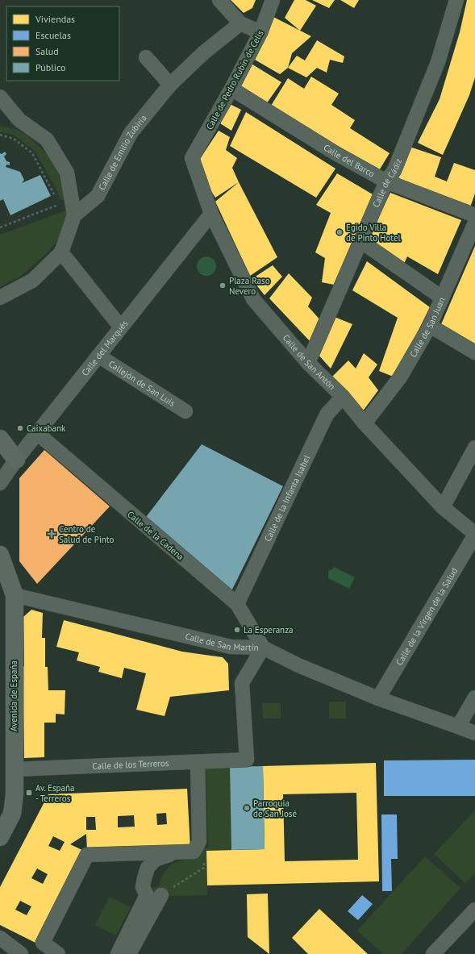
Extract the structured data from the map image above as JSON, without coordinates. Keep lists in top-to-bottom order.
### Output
{
  "streets": {
    "street": [
      "Calle de Pedro Rubín de Celis",
      "Calle de Emilio Zubiria",
      "Calle del Barco",
      "Calle de Cádiz",
      "Calle de San Juan",
      "Calle del Marqués",
      "Calle de San Antón",
      "Callejón de San Luis",
      "Calle de la Infanta Isabel",
      "Calle de la Cadena",
      "Calle de la Virgen de la Salud",
      "Calle de San Martín",
      "Avenida de España",
      "Calle de los Terreros"
    ]
  },
  "crossings": [
    ["Calle de Pedro Rubín de Celis", "Calle del Barco"],
    ["Calle de Pedro Rubín de Celis", "Calle de San Antón"],
    ["Calle del Barco", "Calle de Cádiz"],
    ["Calle de Cádiz", "Calle de San Antón"],
    ["Calle de San Juan", "Calle de San Antón"],
    ["Calle del Marqués", "Calle de San Antón"],
    ["Calle del Marqués", "Callejón de San Luis"],
    ["Calle del Marqués", "Calle de la Cadena"],
    ["Calle de San Antón", "Calle de la Infanta Isabel"],
    ["Calle de San Antón", "Calle de la Virgen de la Salud"],
    ["Calle de la Infanta Isabel", "Calle de la Cadena"],
    ["Calle de la Cadena", "Calle de San Martín"],
    ["Calle de la Cadena", "Calle de los Terreros"],
    ["Calle de la Virgen de la Salud", "Calle de San Martín"],
    ["Calle de San Martín", "Avenida de España"],
    ["Calle de San Martín", "Calle de los Terreros"],
    ["Avenida de España", "Calle de los Terreros"]
  ],
  "places": {
    "other": [
      "Egido Villa de Pinto Hotel",
      "Plaza Raso Nevero",
      "Caixabank",
      "La Esperanza",
      "Parroquia de San José"
    ],
    "health": ["Centro de Salud de Pinto"],
    "transit": ["Av. España - Terreros"]
  },
  "legend": [
    "Viviendas",
    "Escuelas",
    "Salud",
    "Público"
  ]
}
